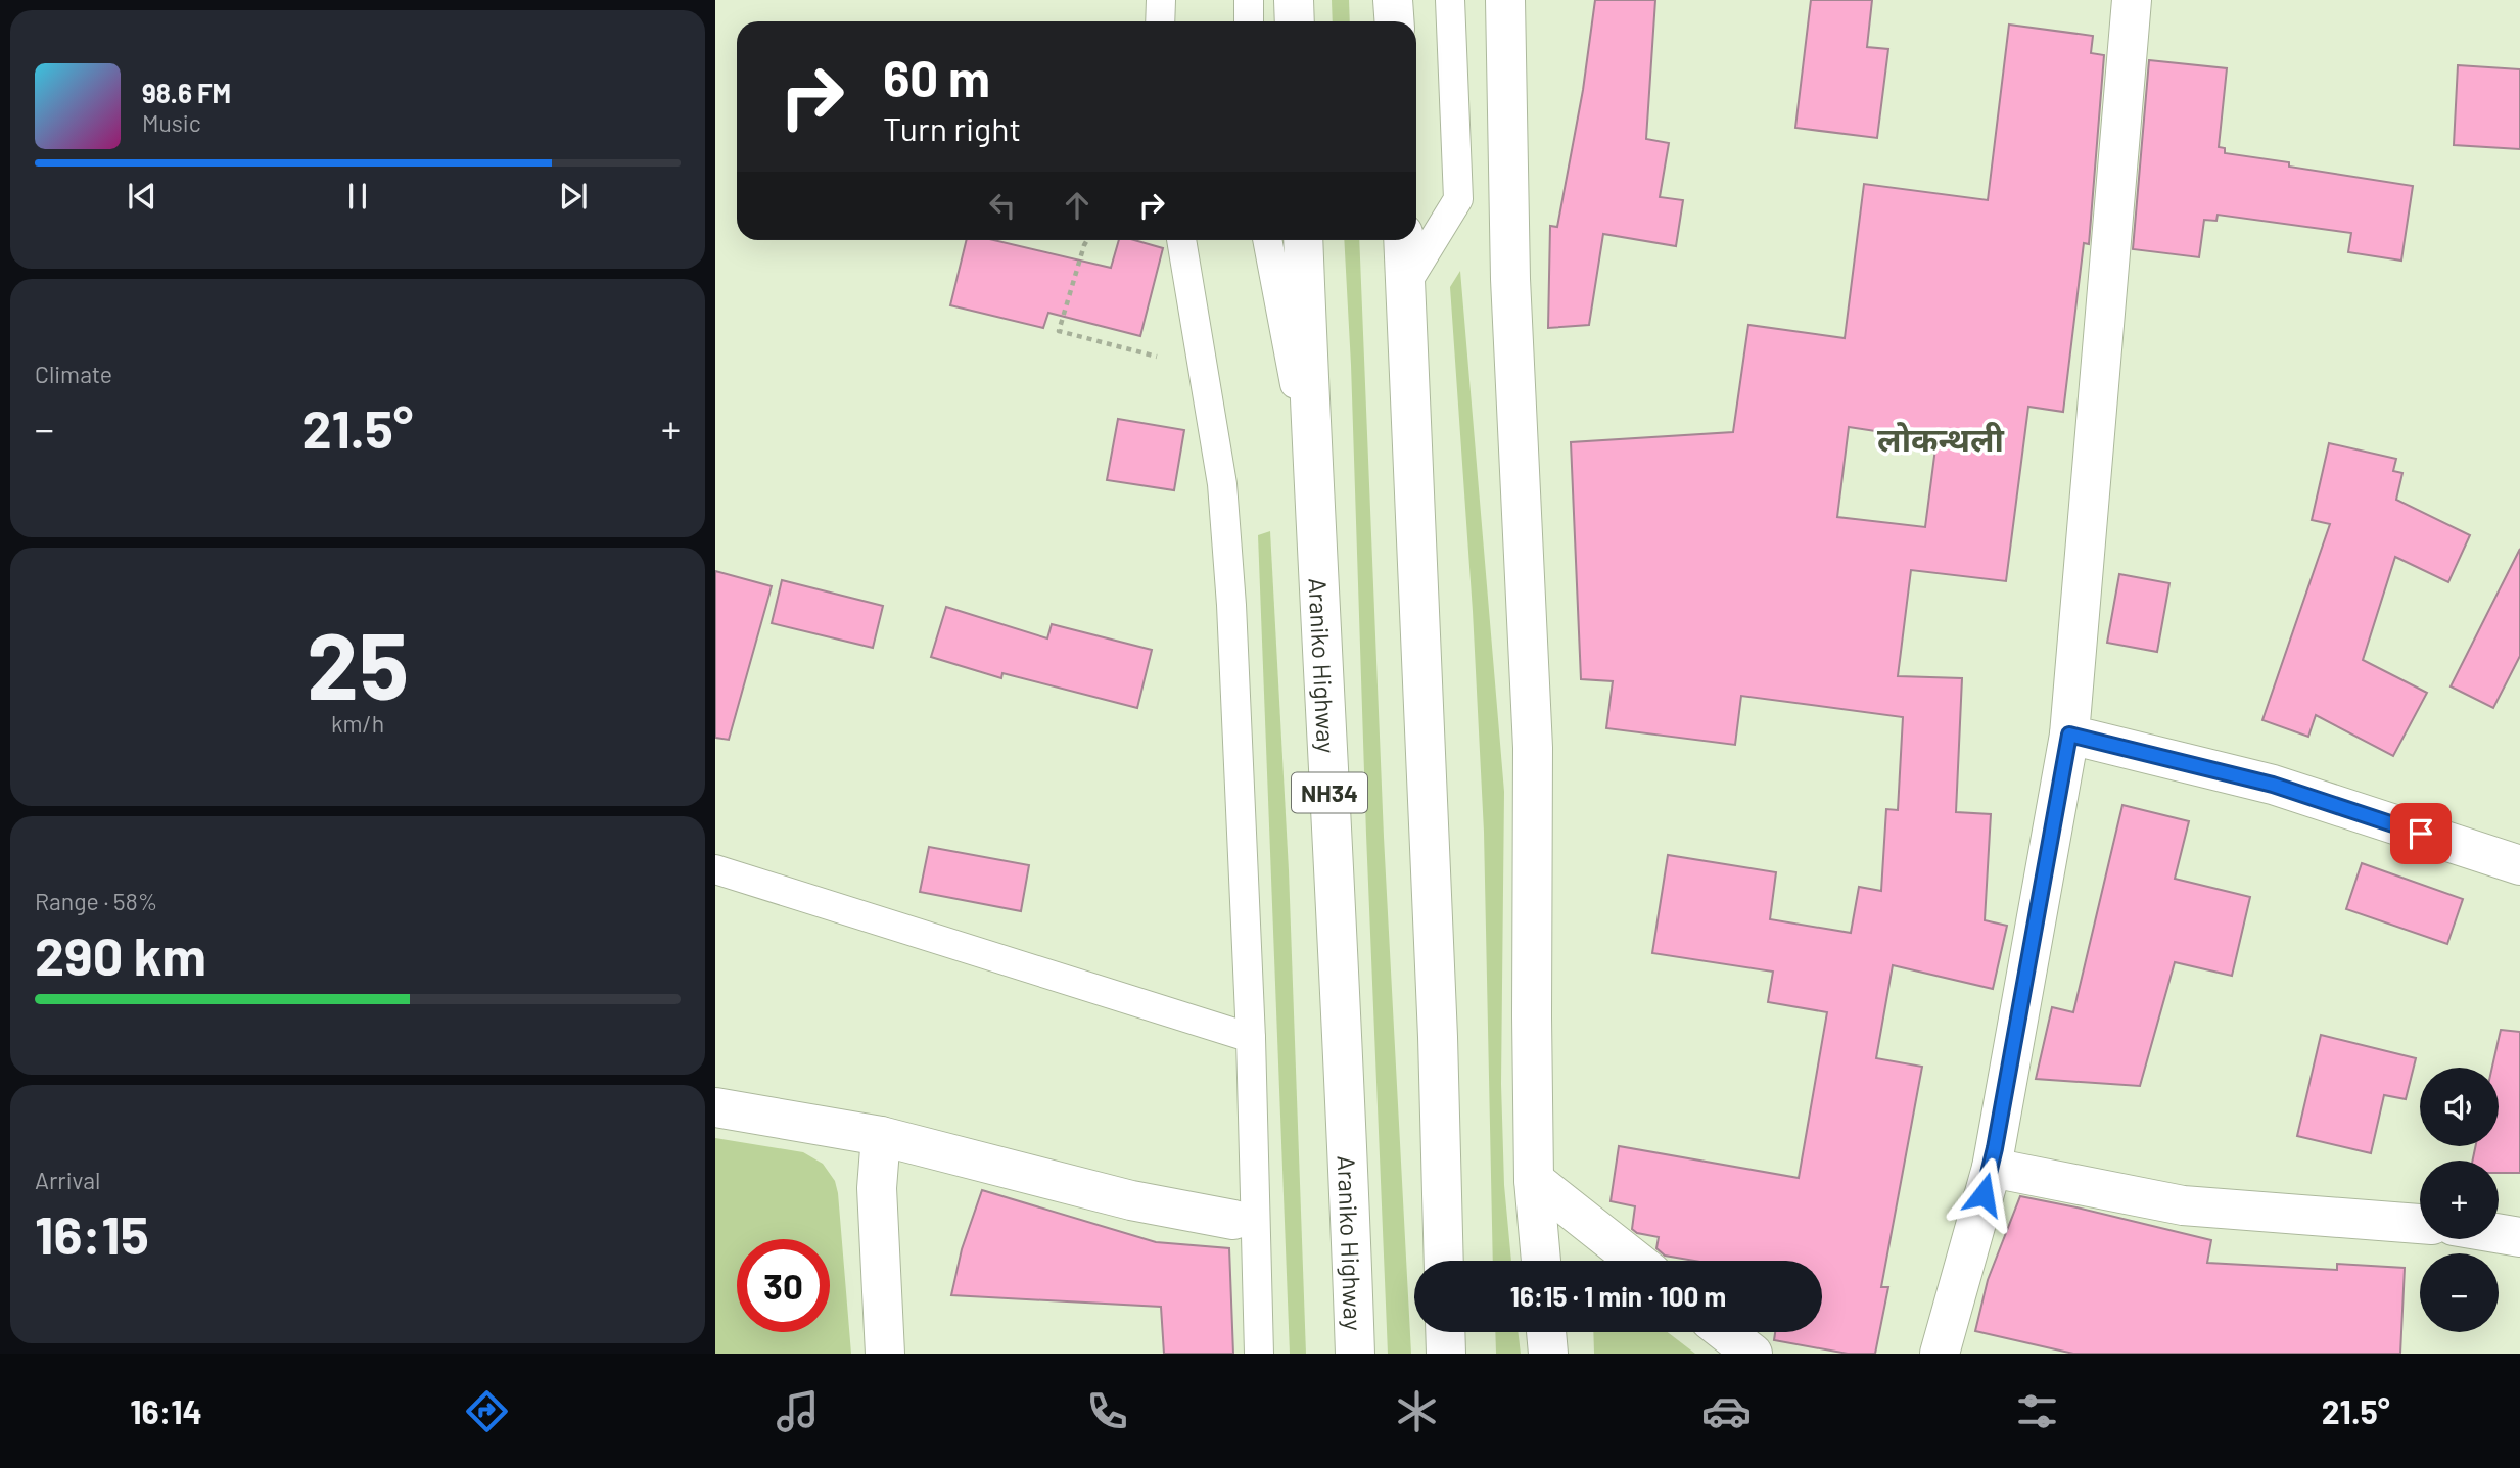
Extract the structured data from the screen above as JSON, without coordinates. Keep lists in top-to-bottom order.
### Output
{
  "streets": {
    "main road": ["Araniko Highway", "NH34"]
  },
  "districts": ["लोकन्थली"],
  "page": {
    "turn": ["60 m", "Turn right"],
    "song": ["98.6 FM", "Music"],
    "tile": [
      "Climate",
      ["25", "km/h"],
      ["Range · 58%", "290 km"],
      ["Arrival", "16:15"]
    ],
    "heat": ["−", "21.5°", "+"],
    "map_buttons": ["+", "−"],
    "limit": "30",
    "trip": "16:15 · 1 min · 100 m",
    "tabs": ["16:14", "21.5°"]
  }
}
